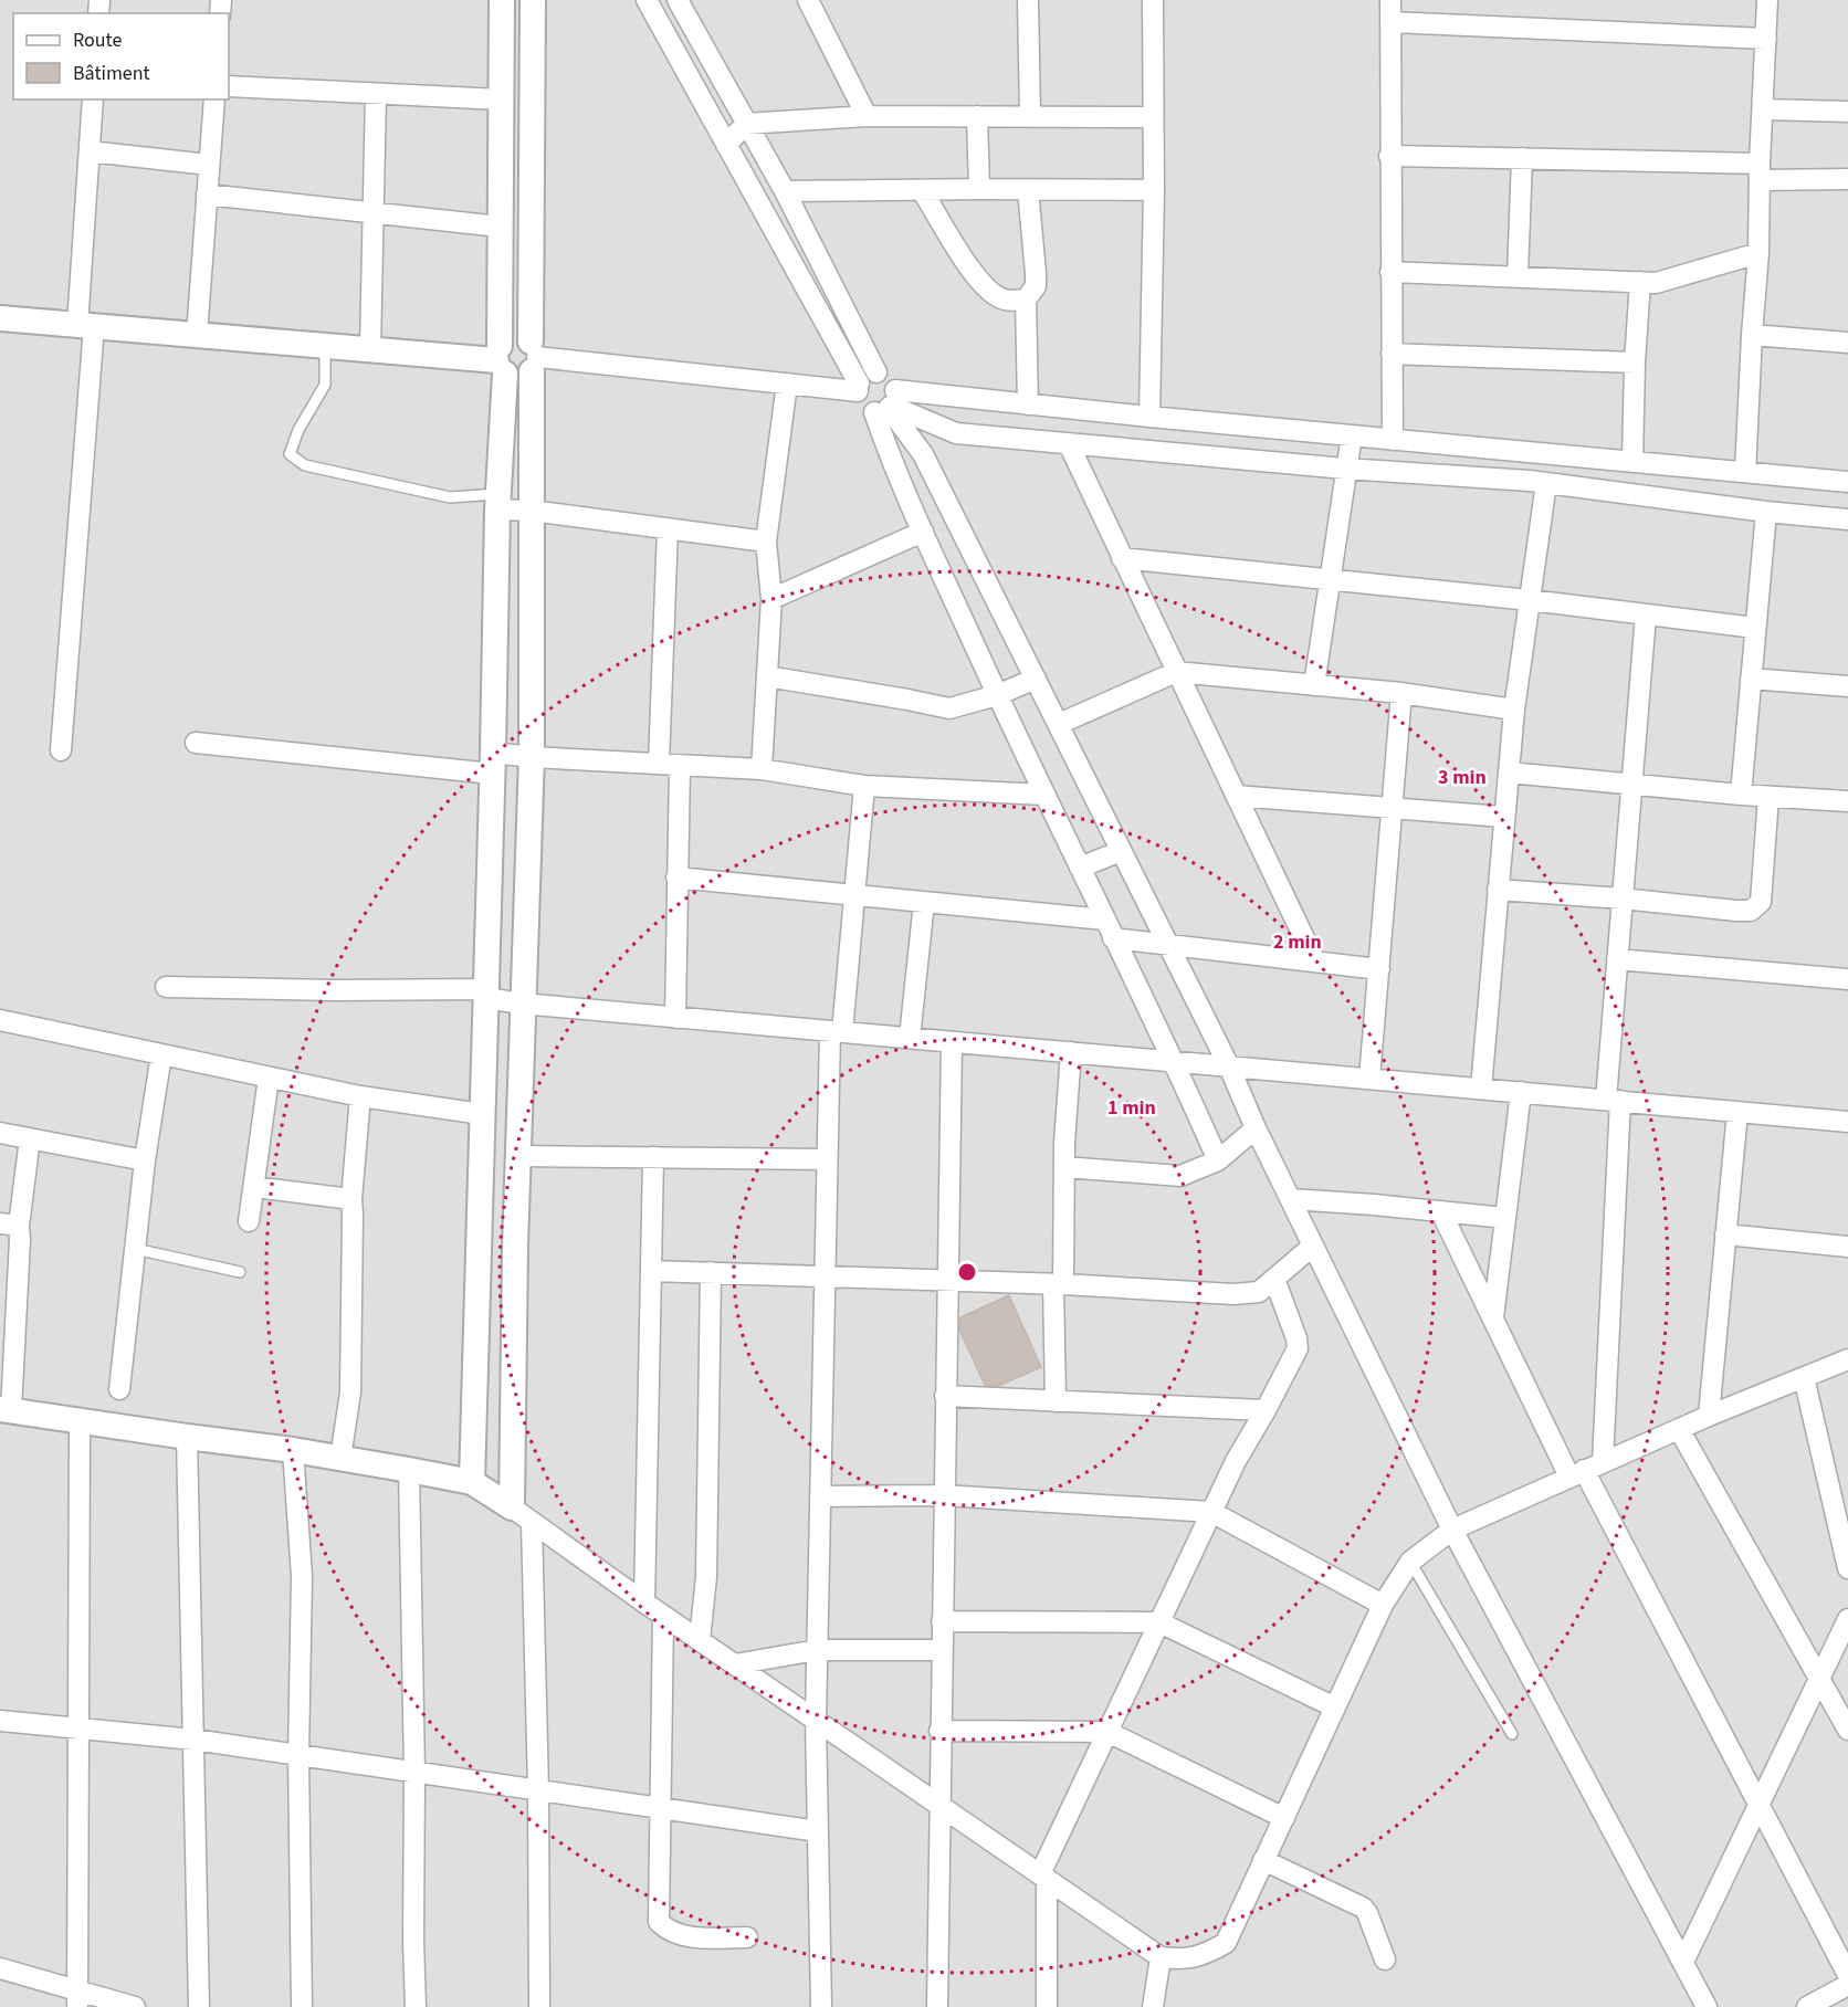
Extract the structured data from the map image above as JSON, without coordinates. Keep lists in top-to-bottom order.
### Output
{
  "legend": ["Route", "Bâtiment"],
  "rings": ["3 min", "2 min", "1 min"]
}
